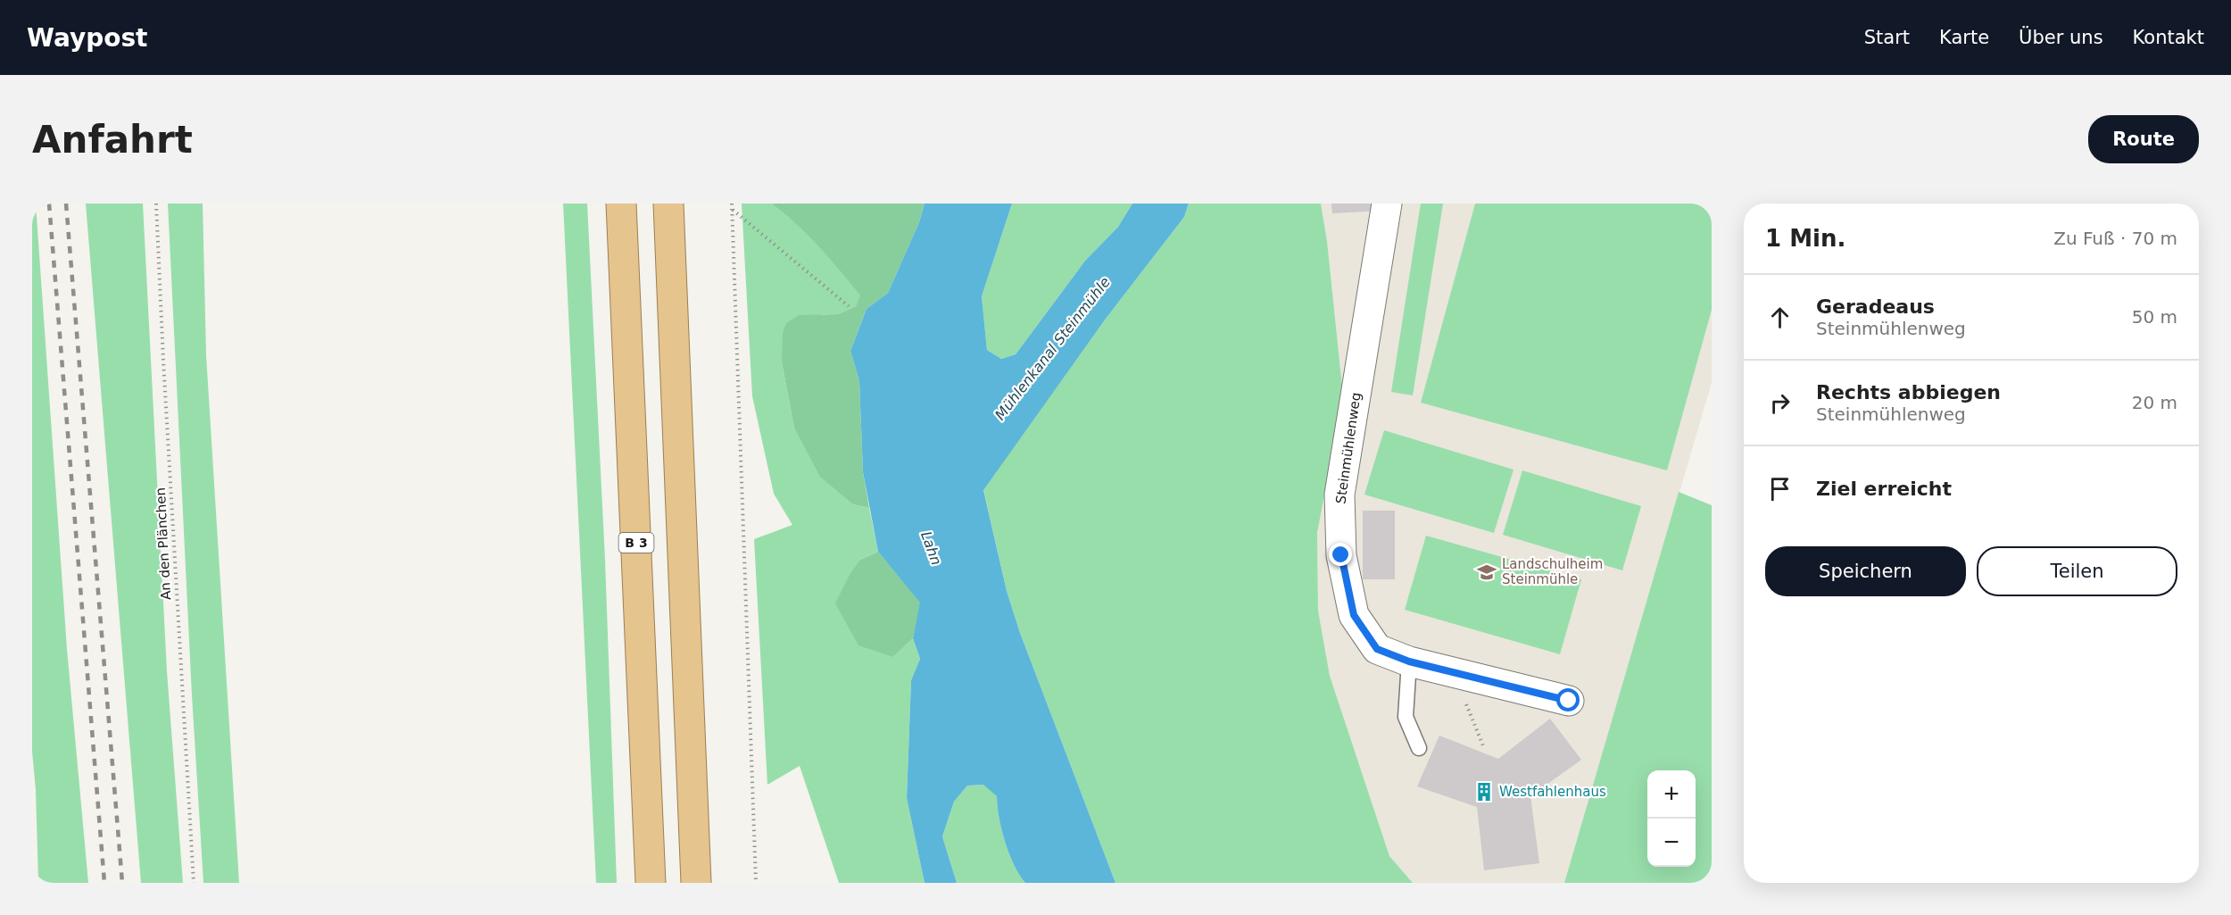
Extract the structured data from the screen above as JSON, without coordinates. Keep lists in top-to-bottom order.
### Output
{
  "streets": {
    "highway": ["B 3"],
    "street": ["Steinmühlenweg"],
    "path": ["An den Plänchen"]
  },
  "water": ["Mühlenkanal Steinmühle", "Lahn"],
  "places": {
    "school or university": ["Landschulheim Steinmühle"],
    "building": ["Westfahlenhaus"]
  },
  "page": {
    "header": "Waypost",
    "nav": [
      "Start",
      "Karte",
      "Über uns",
      "Kontakt"
    ],
    "buttons": [
      "Route",
      ["Speichern", "Teilen"]
    ],
    "title": "Anfahrt",
    "heading": ["1 Min.", "Zu Fuß · 70 m"],
    "list": [
      ["Geradeaus", "Steinmühlenweg", "50 m"],
      ["Rechts abbiegen", "Steinmühlenweg", "20 m"],
      "Ziel erreicht"
    ],
    "map_buttons": ["+", "−"]
  }
}
